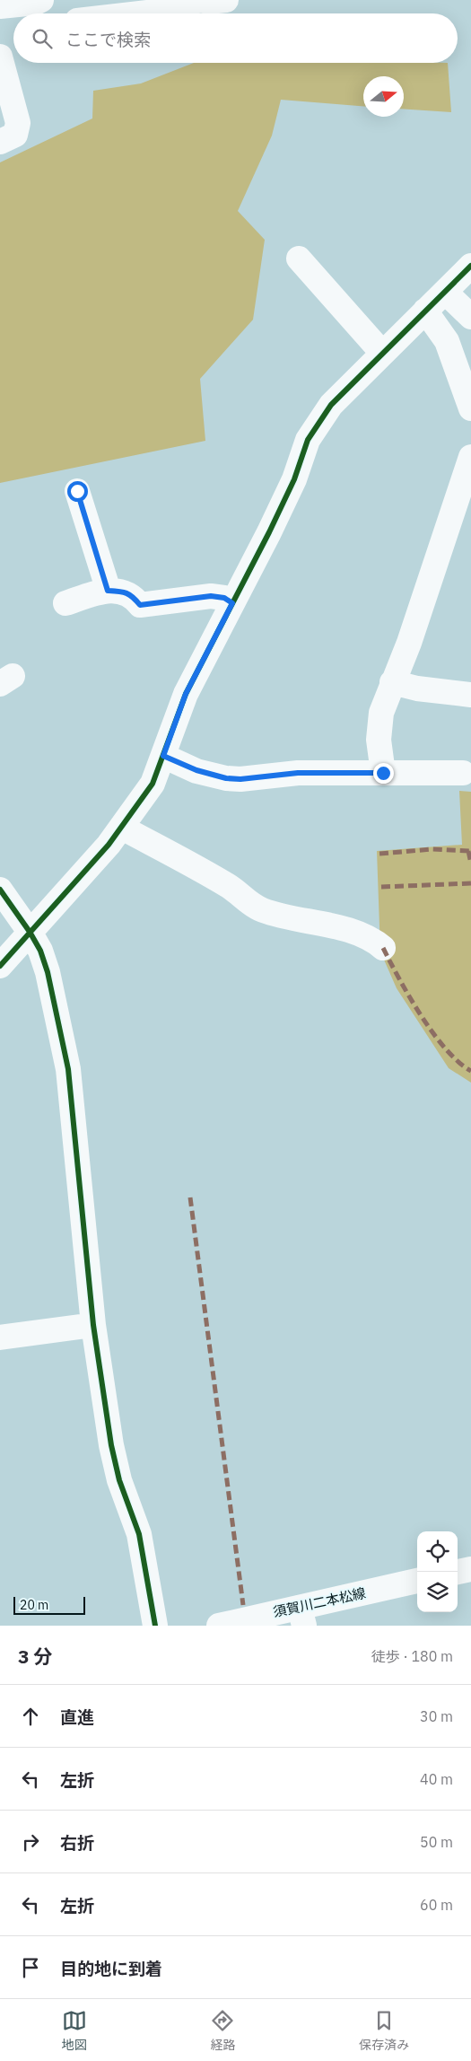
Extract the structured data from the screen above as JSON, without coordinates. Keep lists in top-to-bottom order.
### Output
{
  "streets": {
    "street": ["須賀川二本松線"]
  },
  "scale_bar": "20 m",
  "north": "right",
  "page": {
    "search": "ここで検索",
    "scale": "20 m",
    "heading": ["3 分", "徒歩 · 180 m"],
    "list": [
      ["直進", "30 m"],
      ["左折", "40 m"],
      ["右折", "50 m"],
      ["左折", "60 m"],
      "目的地に到着"
    ],
    "nav": ["地図", "経路", "保存済み"]
  }
}
